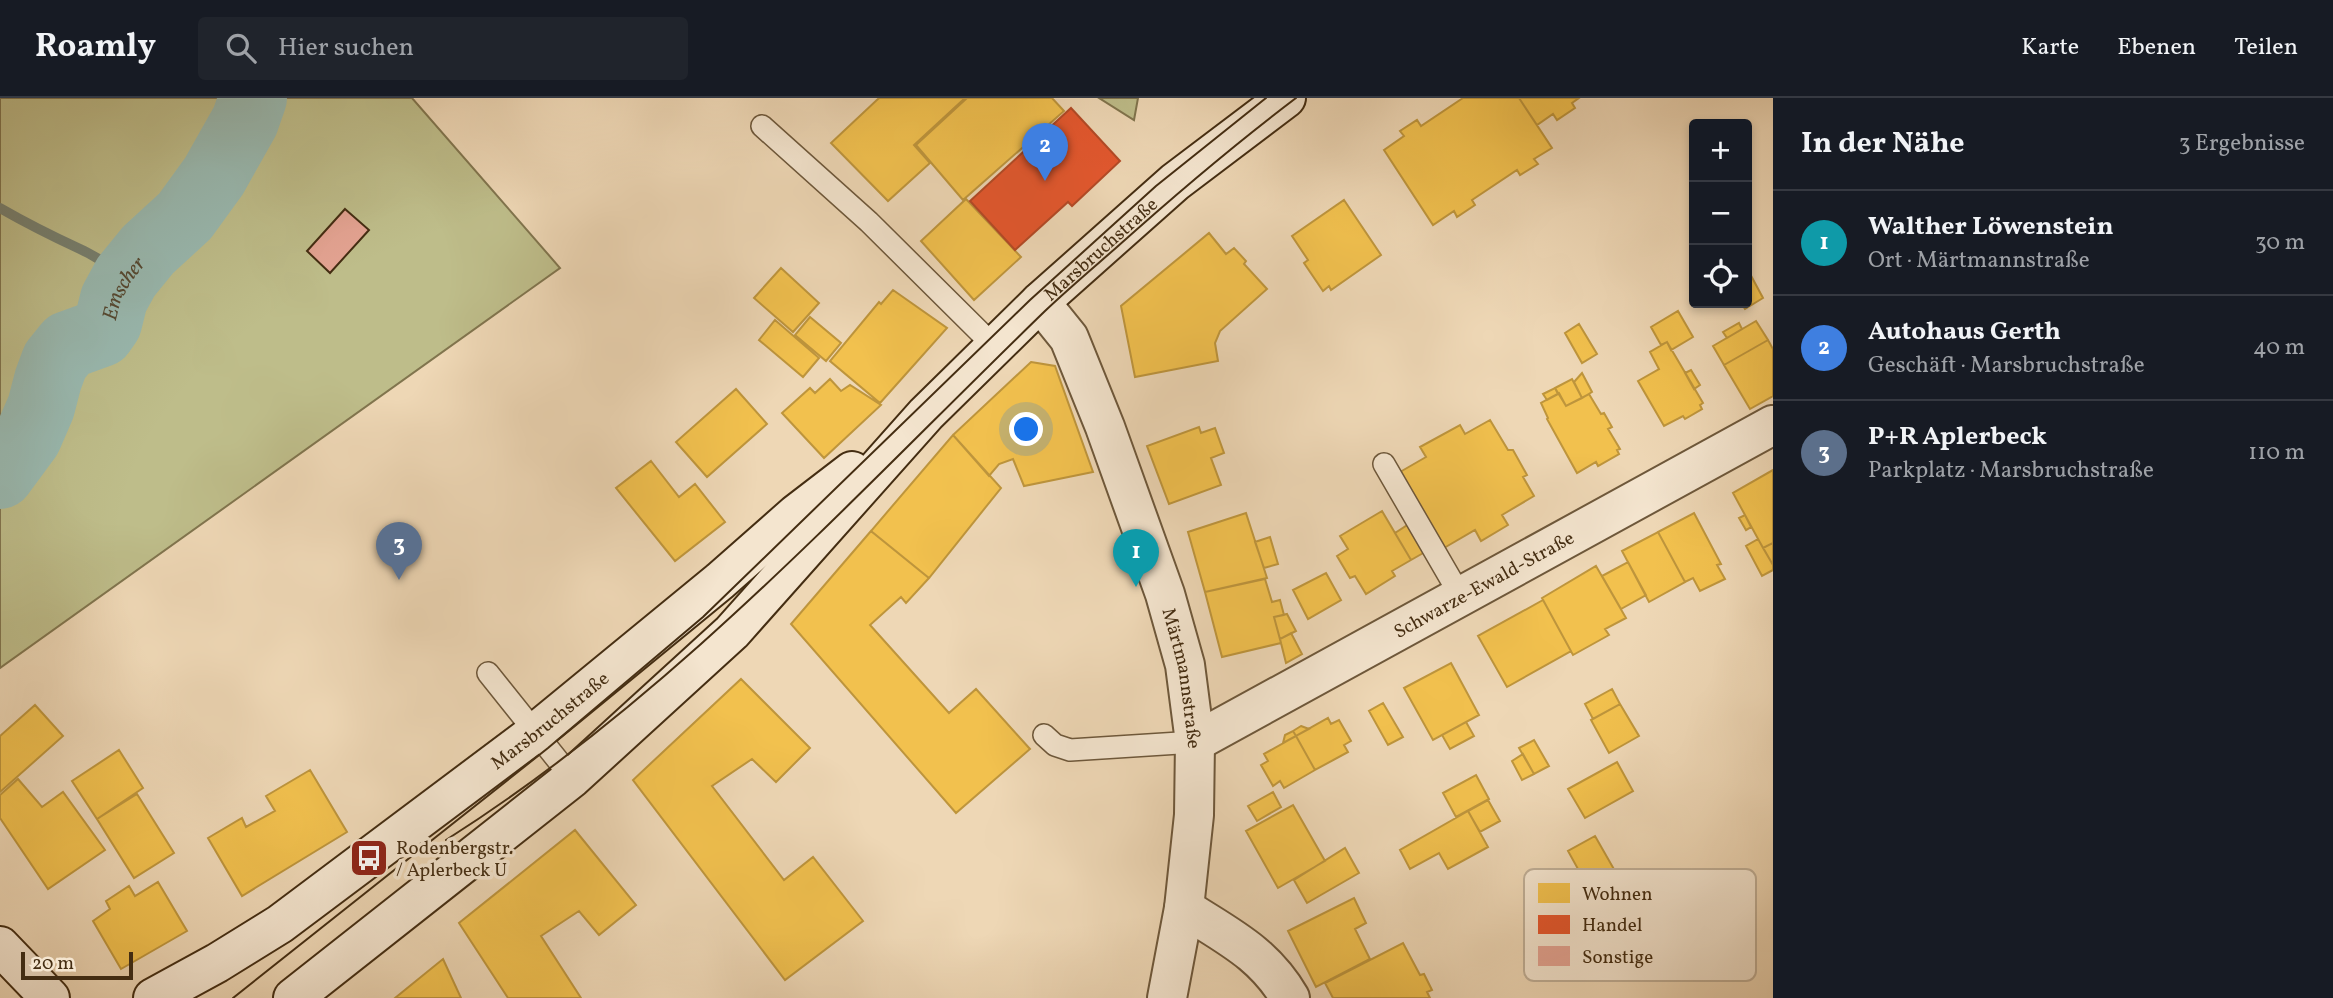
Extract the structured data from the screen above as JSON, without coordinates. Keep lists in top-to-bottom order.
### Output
{
  "streets": {
    "street": ["Marsbruchstraße", "Schwarze-Ewald-Straße", "Märtmannstraße"]
  },
  "crossings": [
    ["Marsbruchstraße", "Märtmannstraße"],
    ["Schwarze-Ewald-Straße", "Märtmannstraße"]
  ],
  "water": ["Emscher"],
  "places": {
    "bus stop": ["Rodenbergstr. / Aplerbeck U"]
  },
  "legend": ["Wohnen", "Handel", "Sonstige"],
  "scale_bar": "20 m",
  "page": {
    "header": "Roamly",
    "search": "Hier suchen",
    "nav": ["Karte", "Ebenen", "Teilen"],
    "heading": ["In der Nähe", "3 Ergebnisse"],
    "map_buttons": ["+", "−"],
    "pins": ["2", "3", "1"],
    "list": [
      {
        "mark": "1",
        "name": "Walther Löwenstein",
        "note": "Ort · Märtmannstraße",
        "value": "30 m"
      },
      {
        "mark": "2",
        "name": "Autohaus Gerth",
        "note": "Geschäft · Marsbruchstraße",
        "value": "40 m"
      },
      {
        "mark": "3",
        "name": "P+R Aplerbeck",
        "note": "Parkplatz · Marsbruchstraße",
        "value": "110 m"
      }
    ],
    "scale": "20 m"
  }
}
